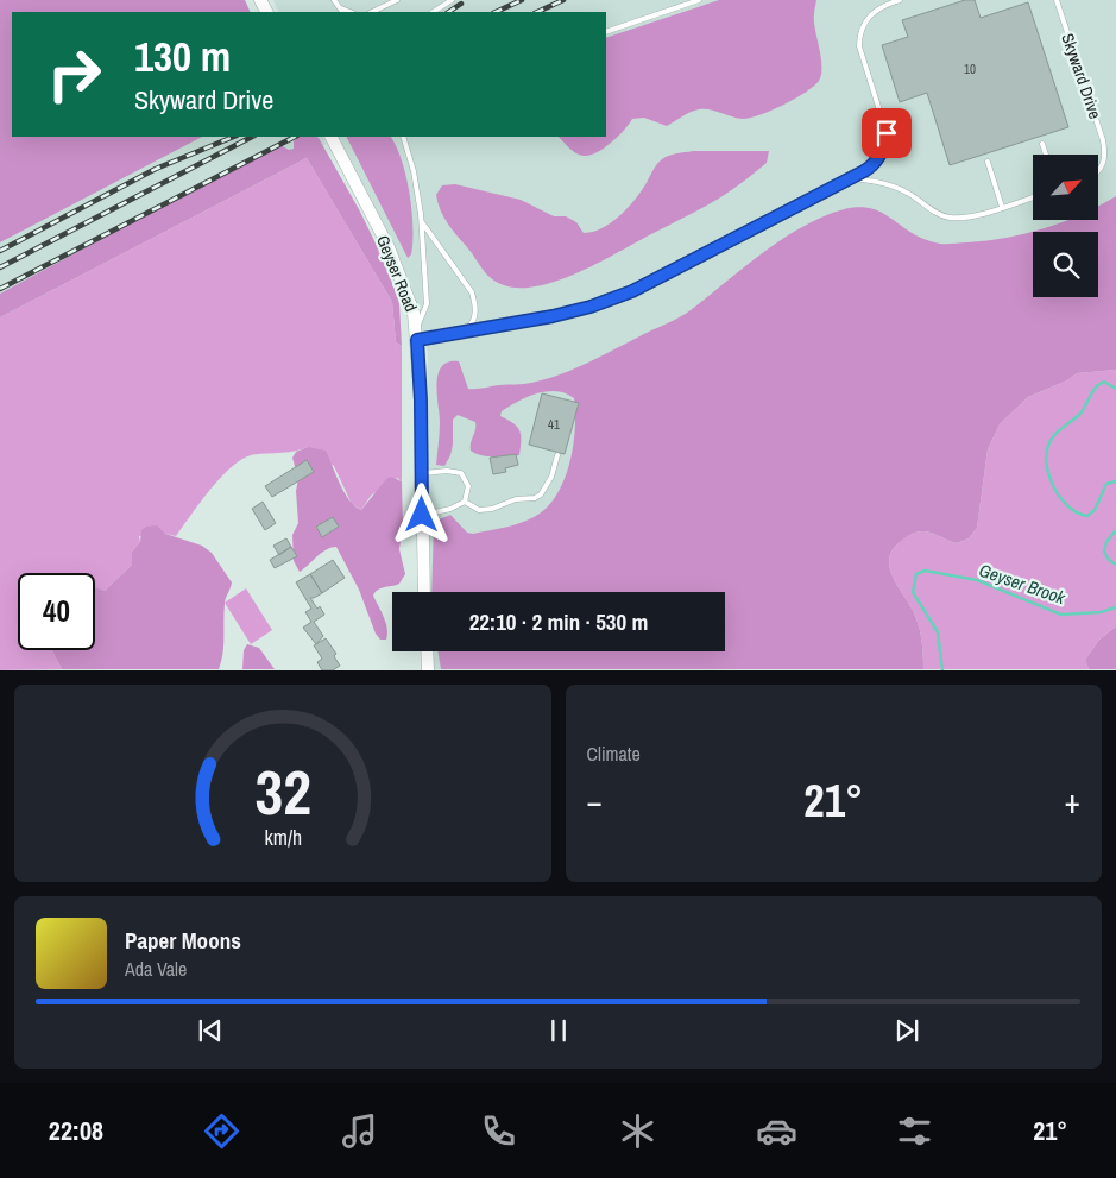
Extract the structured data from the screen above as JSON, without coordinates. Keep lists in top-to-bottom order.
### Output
{
  "streets": {
    "street": ["Geyser Road"],
    "lane": ["Skyward Drive"]
  },
  "water": ["Geyser Brook"],
  "house_numbers": ["10", "41"],
  "north": "top right",
  "page": {
    "turn": ["130 m", "Skyward Drive"],
    "limit": "40",
    "trip": "22:10 · 2 min · 530 m",
    "tile": "Climate",
    "heat": ["−", "21°", "+"],
    "song": ["Paper Moons", "Ada Vale"],
    "tabs": ["22:08", "21°"],
    "gauge": ["32", "km/h"]
  }
}
